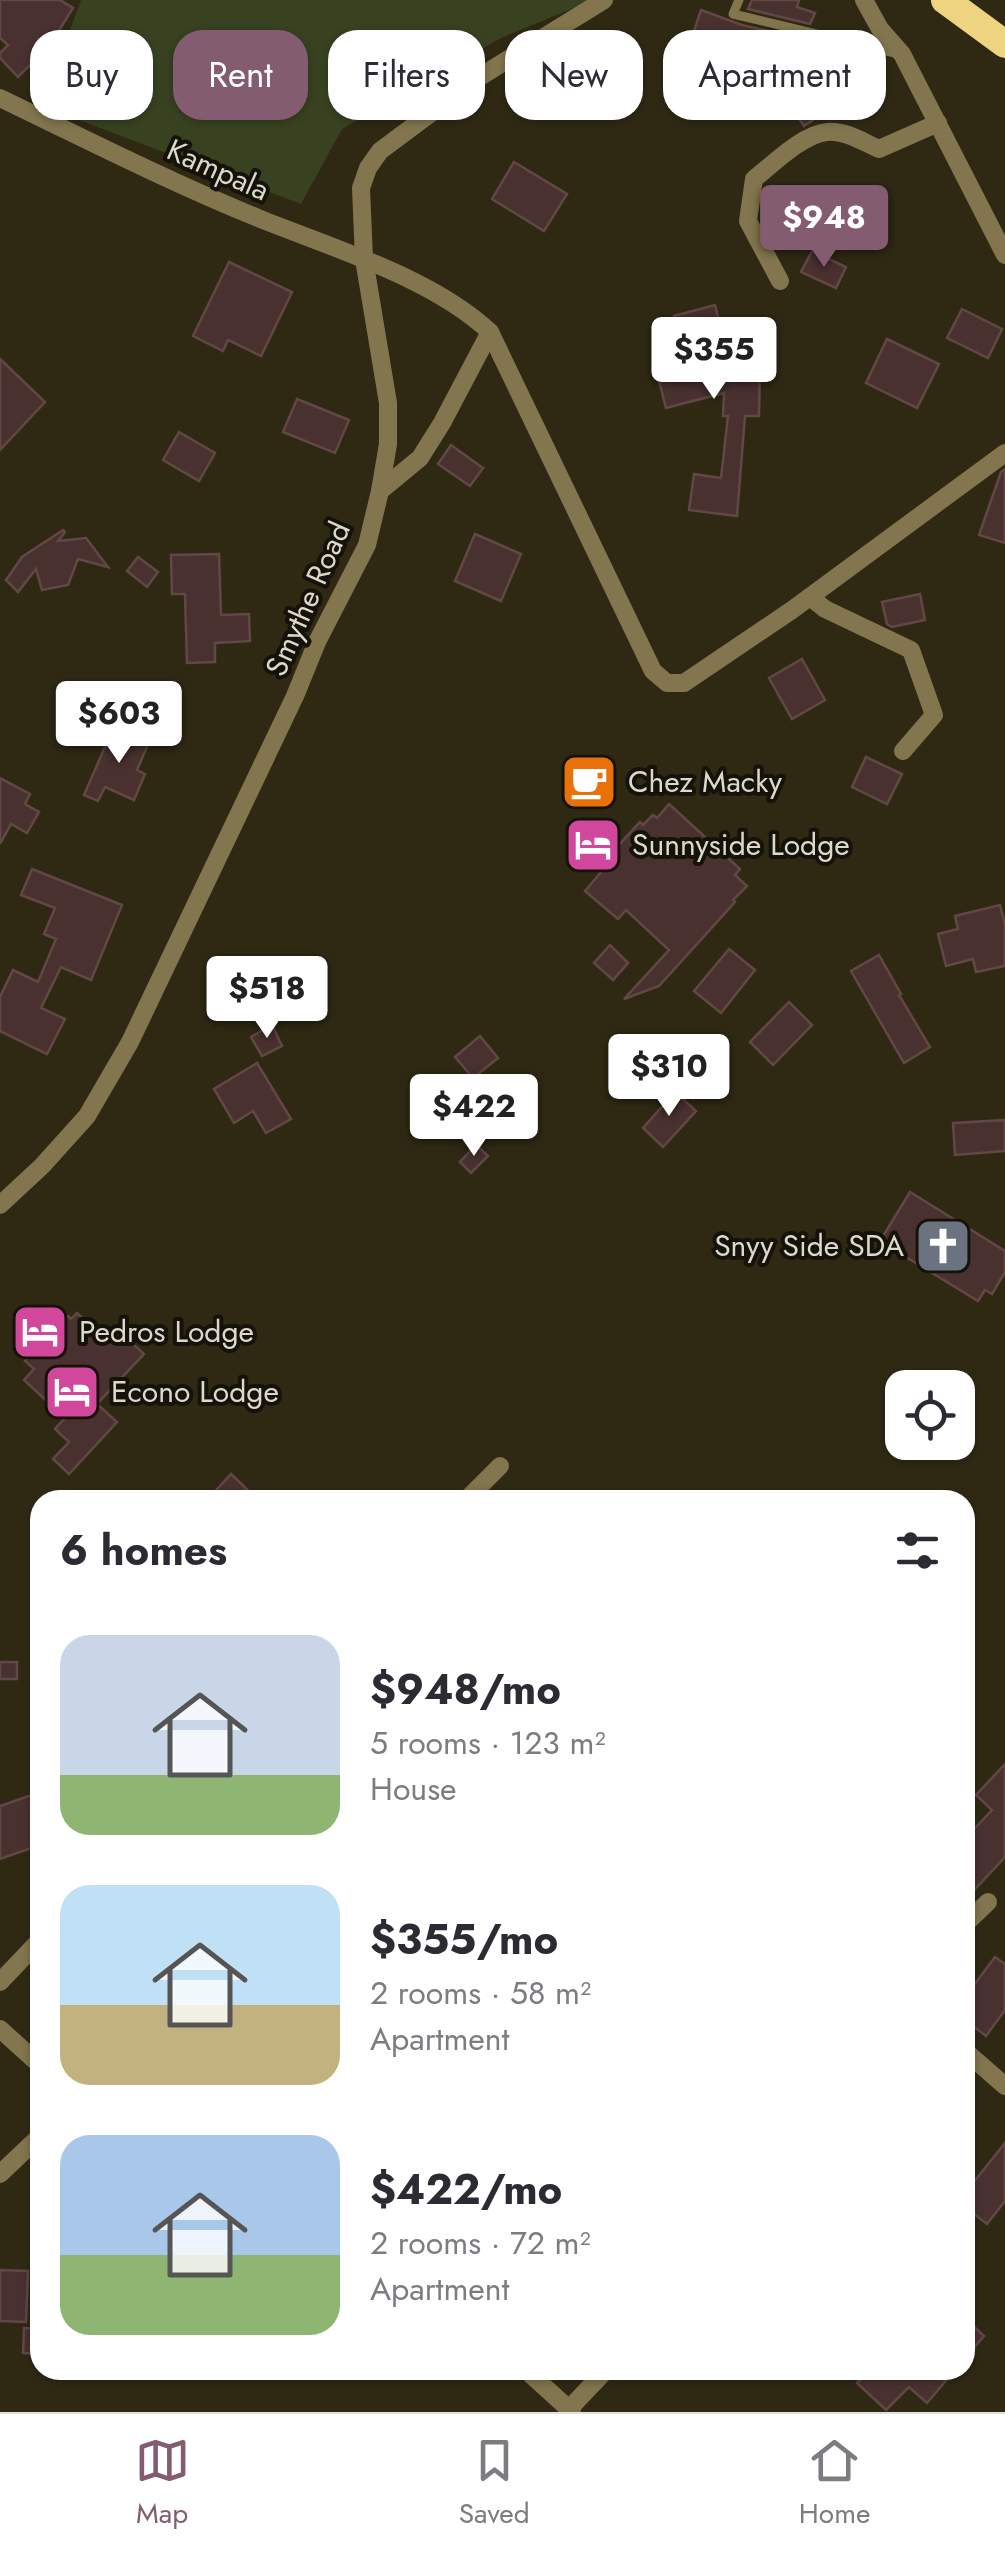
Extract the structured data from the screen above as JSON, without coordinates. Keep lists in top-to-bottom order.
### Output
{
  "streets": {
    "street": ["Kampala", "Smythe Road"]
  },
  "crossings": [
    ["Kampala", "Smythe Road"]
  ],
  "places": {
    "cafe": ["Chez Macky"],
    "hotel": ["Sunnyside Lodge", "Pedros Lodge", "Econo Lodge"],
    "church": ["Snyy Side SDA"]
  },
  "page": {
    "chip": [
      "Buy",
      "Rent",
      "Filters",
      "New",
      "Apartment"
    ],
    "price": [
      "$948",
      "$355",
      "$603",
      "$518",
      "$310",
      "$422"
    ],
    "heading": "6 homes",
    "list": [
      {
        "name": "$948/mo",
        "note": "5 rooms · 123 m² · House"
      },
      {
        "name": "$355/mo",
        "note": "2 rooms · 58 m² · Apartment"
      },
      {
        "name": "$422/mo",
        "note": "2 rooms · 72 m² · Apartment"
      }
    ],
    "tabs": ["Map", "Saved", "Home"]
  }
}
